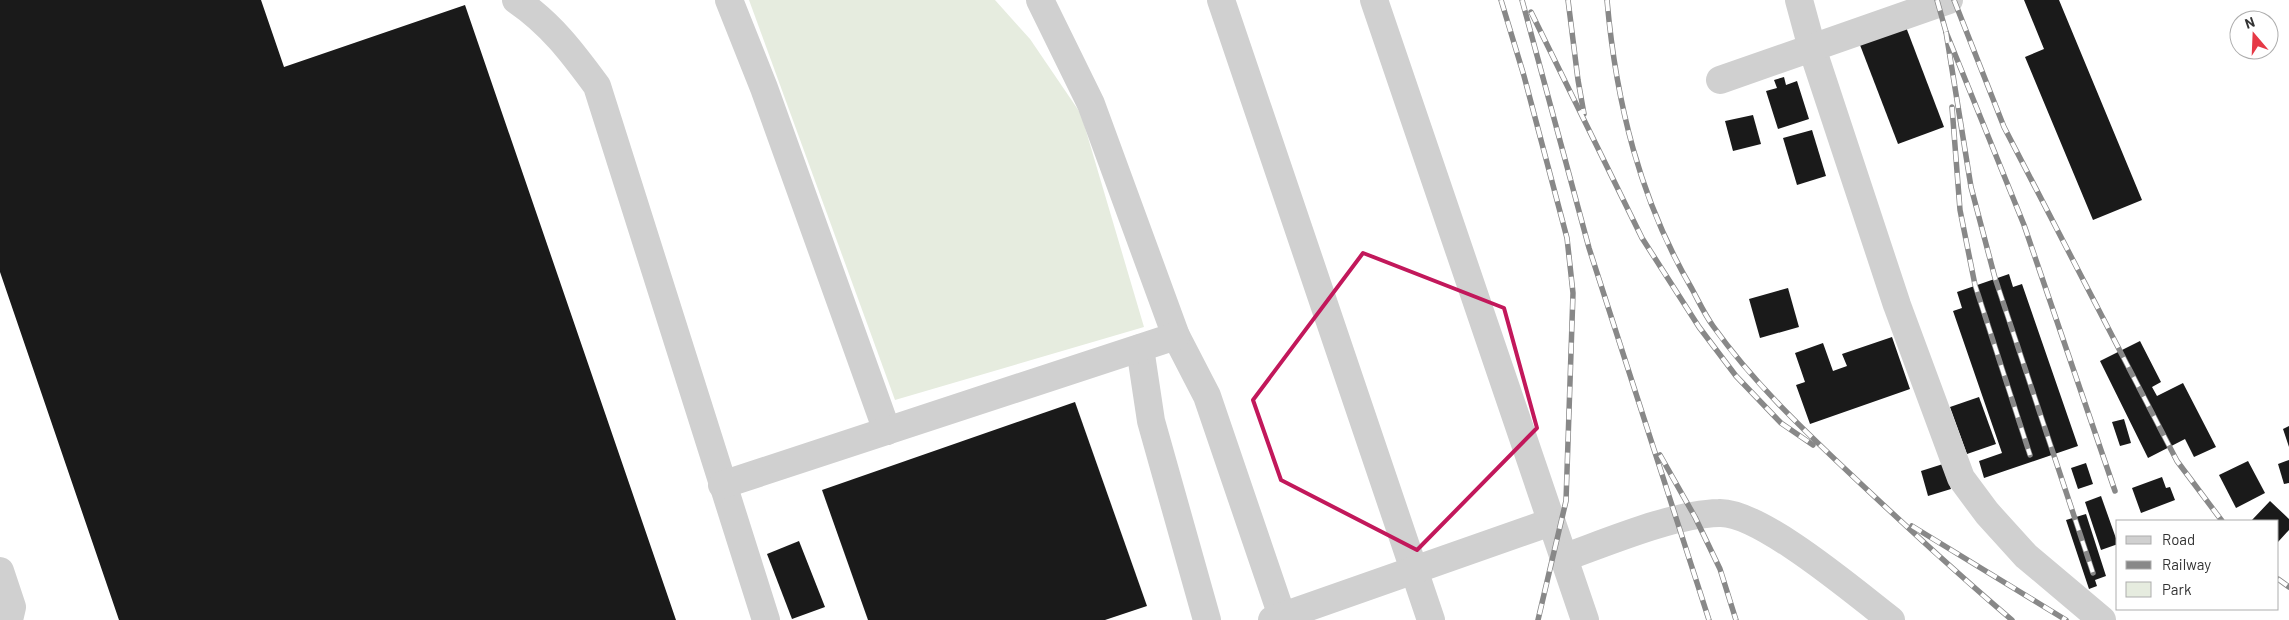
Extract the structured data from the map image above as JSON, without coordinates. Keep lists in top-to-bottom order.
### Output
{
  "legend": ["Road", "Railway", "Park"],
  "north": "top"
}
